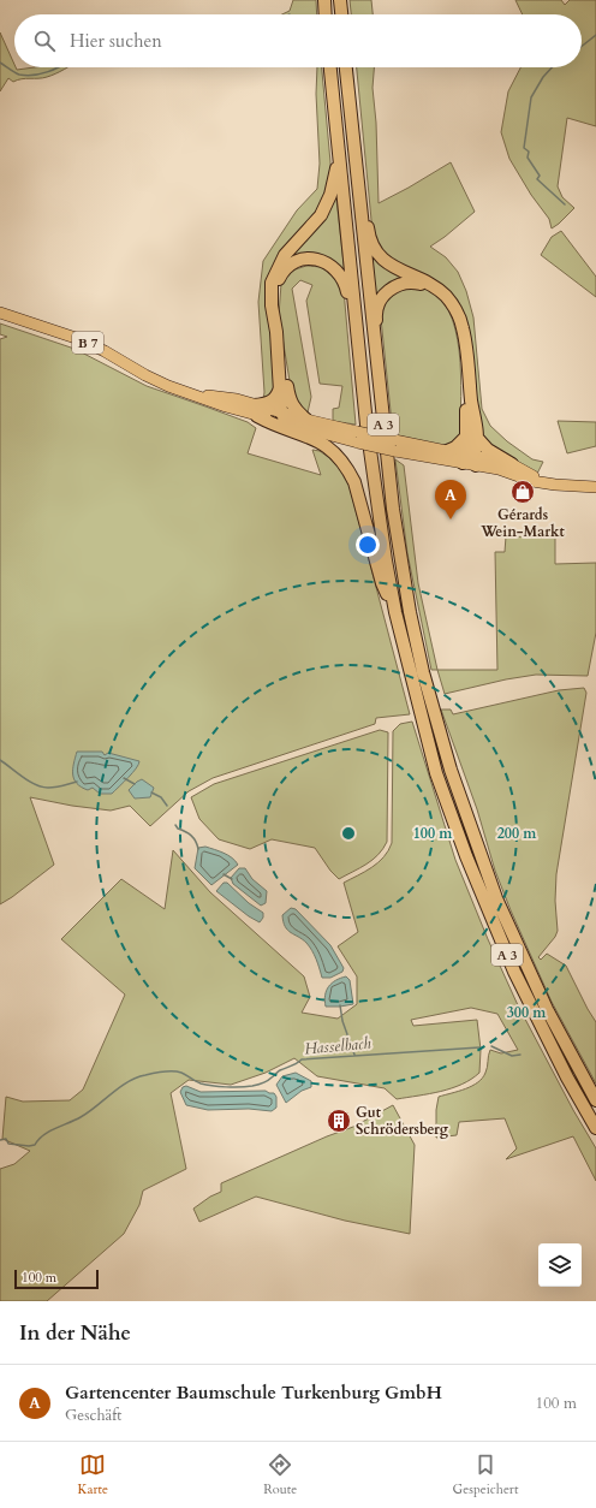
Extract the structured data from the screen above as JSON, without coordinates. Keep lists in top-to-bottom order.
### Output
{
  "streets": {
    "highway": ["A 3"],
    "main road": ["B 7"]
  },
  "water": ["Hasselbach"],
  "places": {
    "shop": ["Gérards Wein-Markt"],
    "building": ["Gut Schrödersberg"]
  },
  "scale_bar": "100 m",
  "page": {
    "search": "Hier suchen",
    "pins": "A",
    "scale": "100 m",
    "heading": "In der Nähe",
    "list": [
      {
        "mark": "A",
        "name": "Gartencenter Baumschule Turkenburg GmbH",
        "note": "Geschäft",
        "value": "100 m"
      }
    ],
    "nav": ["Karte", "Route", "Gespeichert"]
  },
  "rings": ["100 m", "200 m", "300 m"]
}
